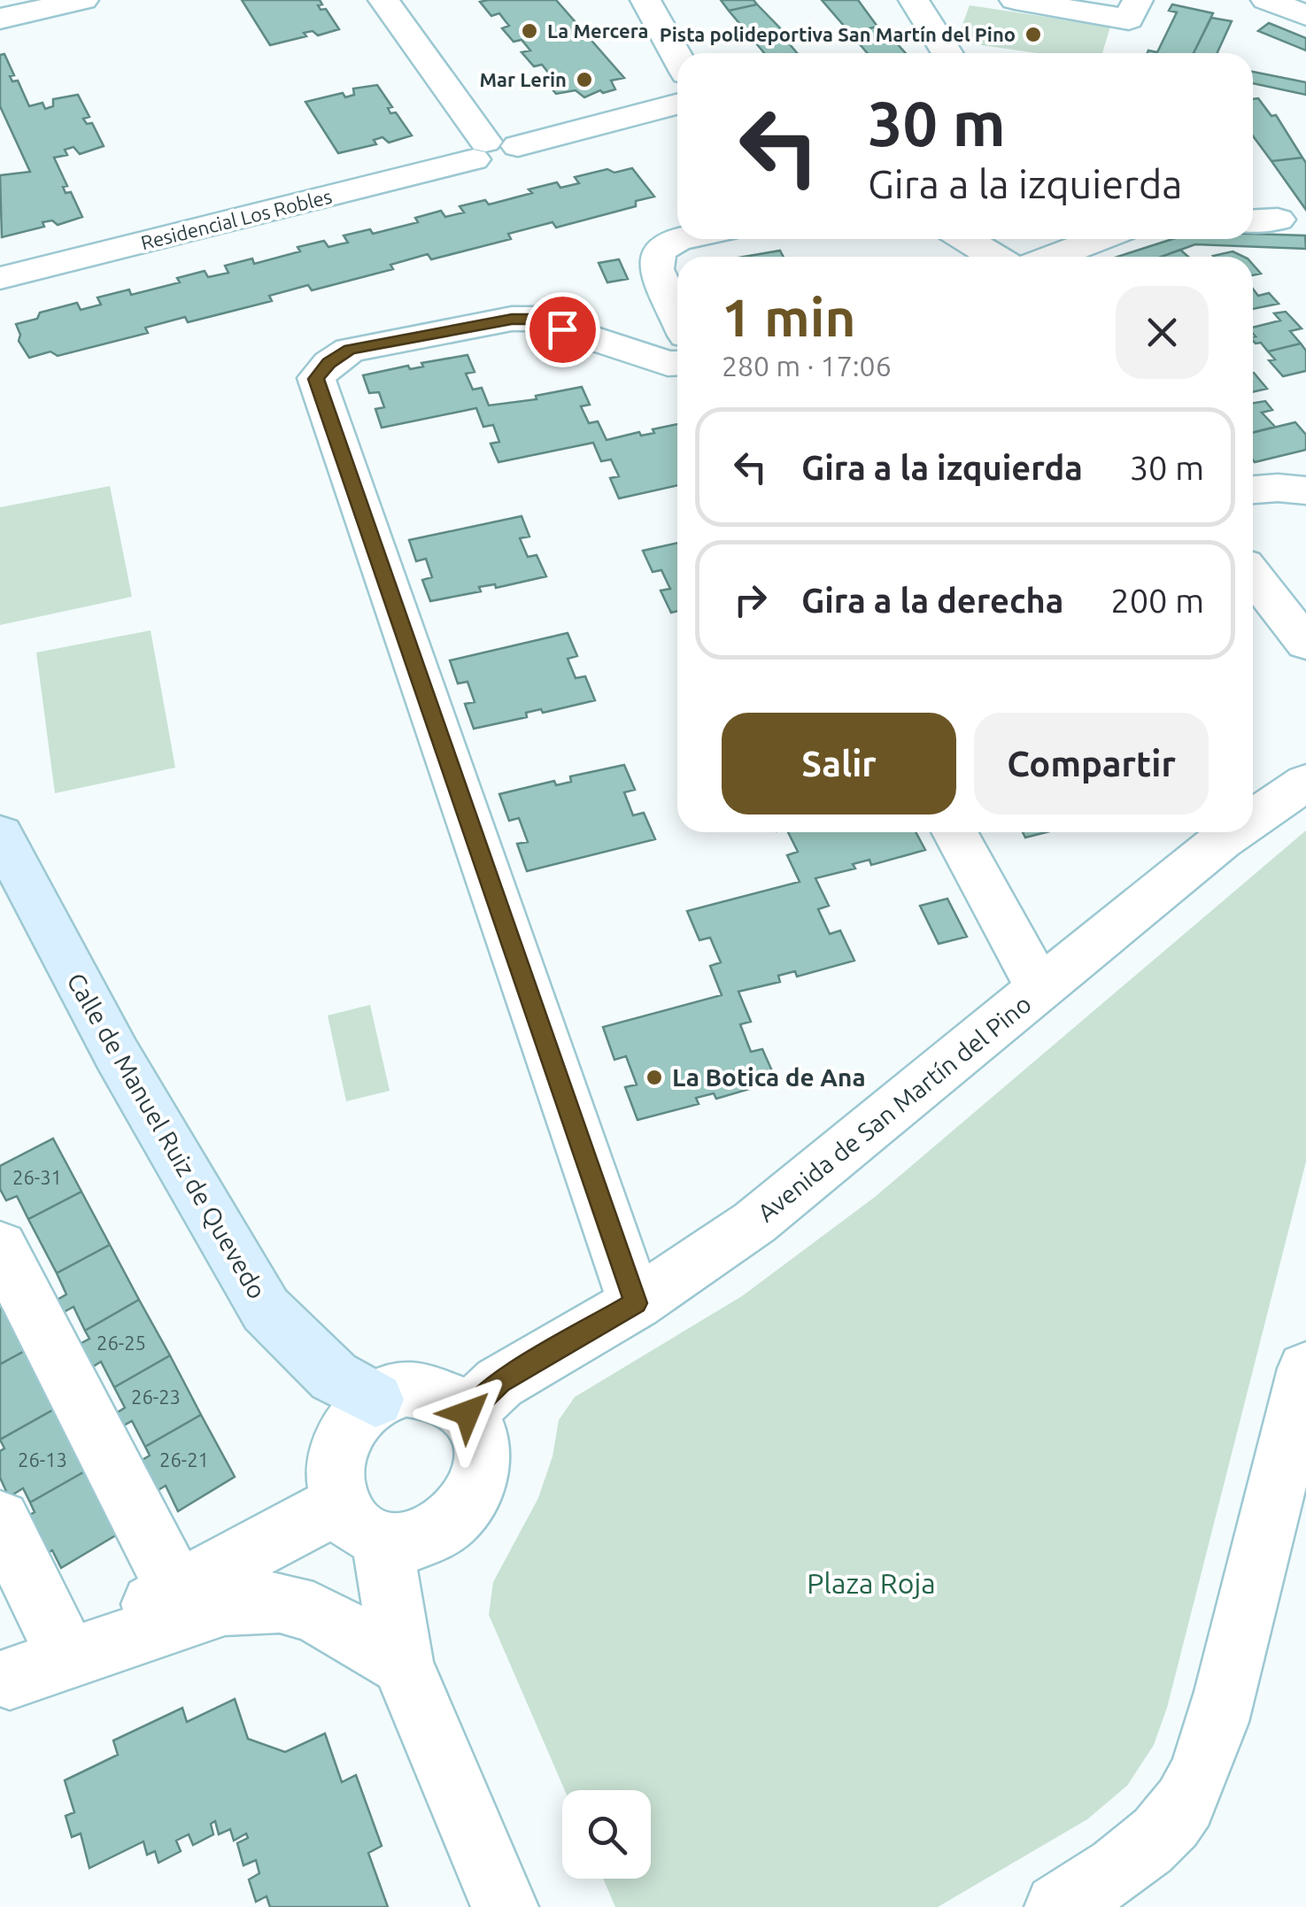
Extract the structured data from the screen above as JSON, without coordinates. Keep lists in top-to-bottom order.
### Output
{
  "streets": {
    "main road": ["Calle de Manuel Ruiz de Quevedo"],
    "street": ["Residencial Los Robles", "Avenida de San Martín del Pino"]
  },
  "crossings": [
    ["Avenida de San Martín del Pino", "Calle de Manuel Ruiz de Quevedo"]
  ],
  "parks": ["Plaza Roja"],
  "places": [
    "La Mercera",
    "Pista polideportiva San Martín del Pino",
    "Mar Lerin",
    "La Botica de Ana"
  ],
  "house_numbers": [
    "26-31",
    "26-25",
    "26-23",
    "26-13",
    "26-21"
  ],
  "page": {
    "turn": ["30 m", "Gira a la izquierda"],
    "heading": ["1 min", "280 m · 17:06"],
    "list": [
      {
        "name": "Gira a la izquierda",
        "value": "30 m"
      },
      {
        "name": "Gira a la derecha",
        "value": "200 m"
      }
    ],
    "buttons": ["Salir", "Compartir"]
  }
}
